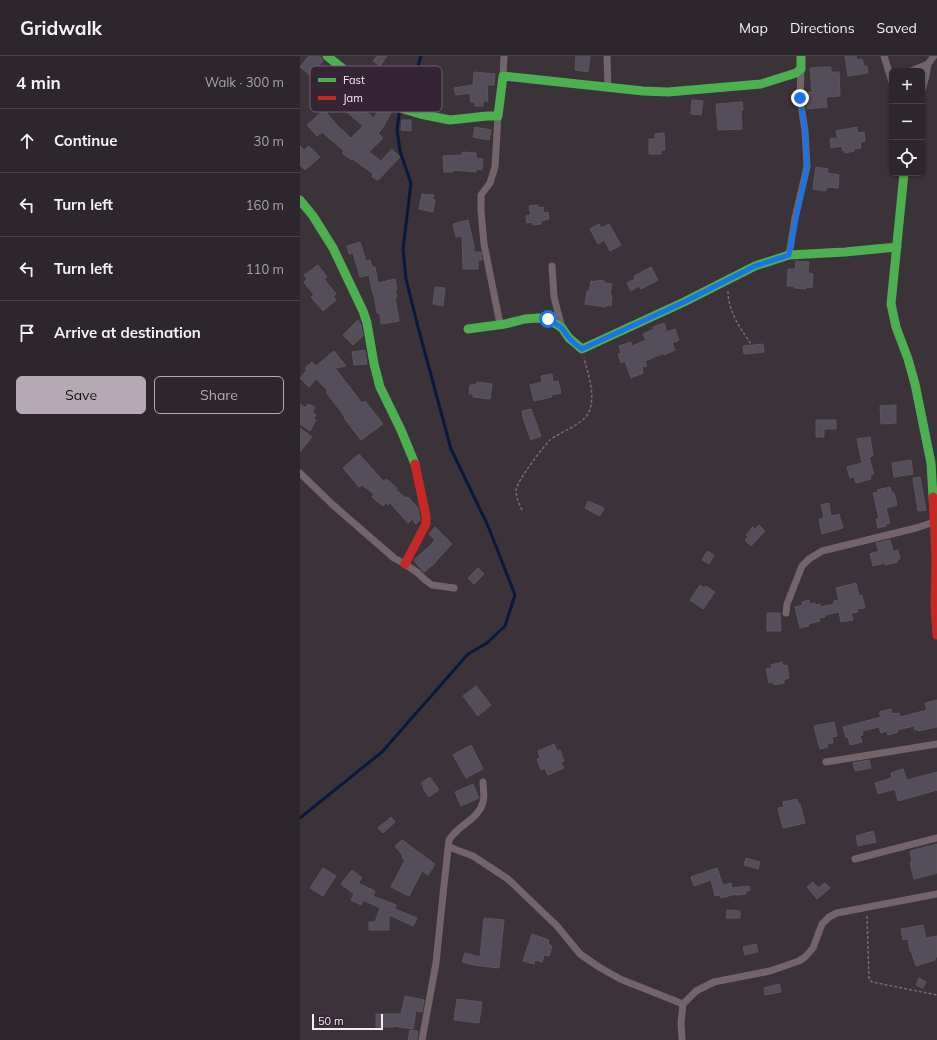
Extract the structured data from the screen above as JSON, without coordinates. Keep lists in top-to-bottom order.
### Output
{
  "legend": ["Fast", "Jam"],
  "scale_bar": "50 m",
  "page": {
    "header": "Gridwalk",
    "nav": ["Map", "Directions", "Saved"],
    "heading": ["4 min", "Walk · 300 m"],
    "map_buttons": ["+", "−"],
    "list": [
      ["Continue", "30 m"],
      ["Turn left", "160 m"],
      ["Turn left", "110 m"],
      "Arrive at destination"
    ],
    "buttons": ["Save", "Share"],
    "scale": "50 m"
  }
}
